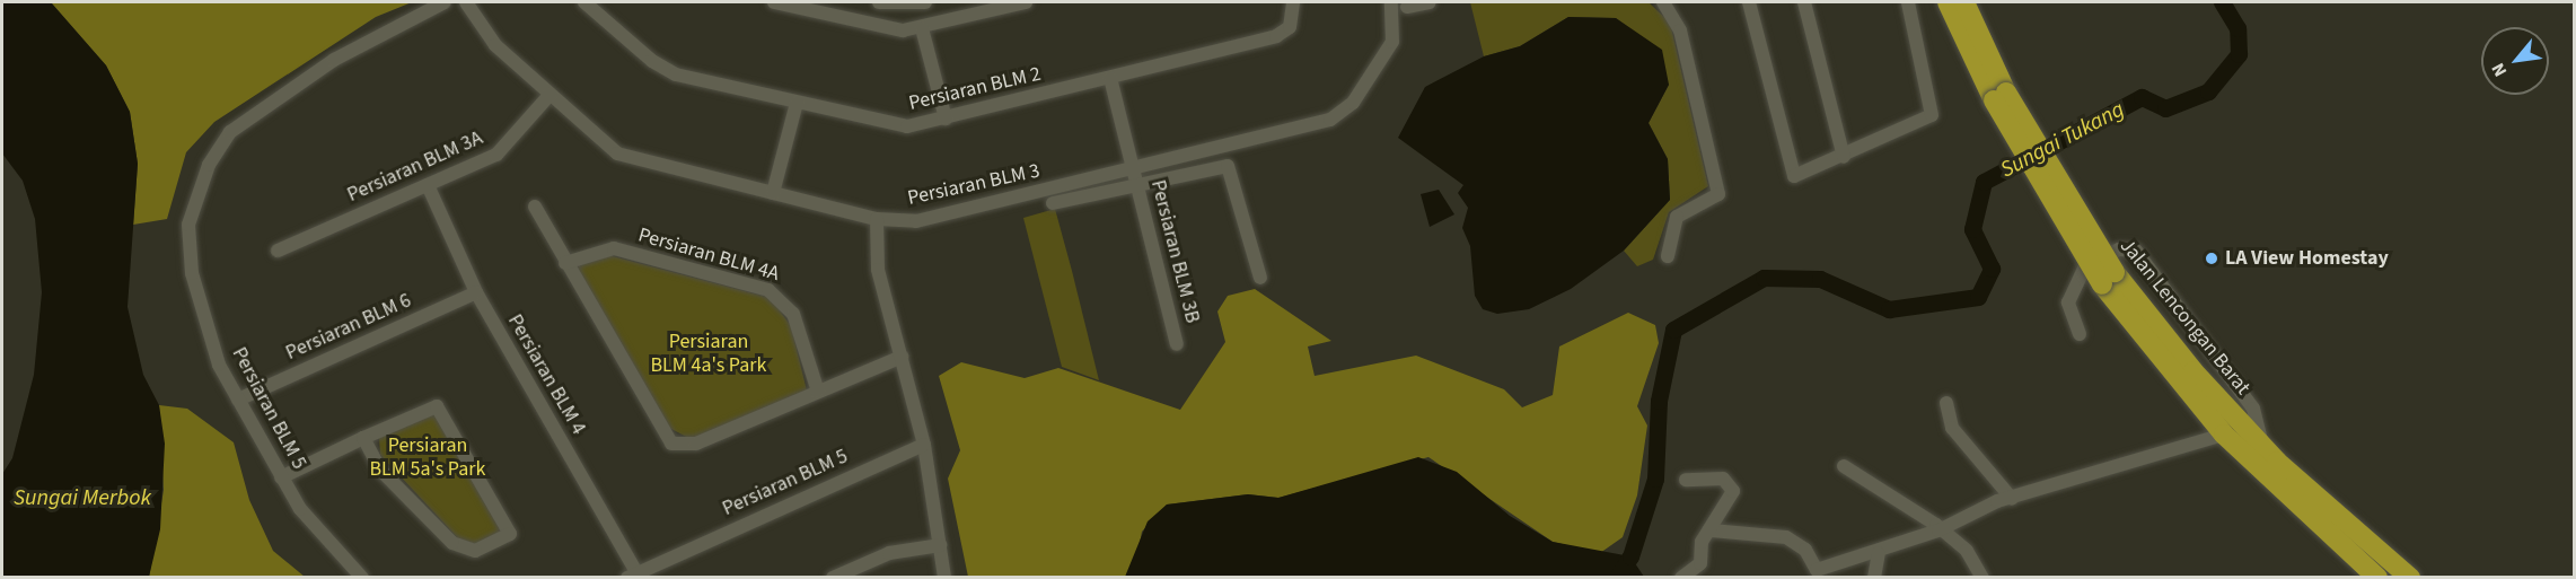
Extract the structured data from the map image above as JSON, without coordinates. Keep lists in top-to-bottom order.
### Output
{
  "streets": {
    "highway": ["Jalan Lencongan Barat"],
    "street": [
      "Persiaran BLM 2",
      "Persiaran BLM 3A",
      "Persiaran BLM 3",
      "Persiaran BLM 3B",
      "Persiaran BLM 4A",
      "Persiaran BLM 6",
      "Persiaran BLM 4",
      "Persiaran BLM 5"
    ]
  },
  "crossings": [
    ["Persiaran BLM 2", "Persiaran BLM 3B"],
    ["Persiaran BLM 3A", "Persiaran BLM 3"],
    ["Persiaran BLM 3A", "Persiaran BLM 4"],
    ["Persiaran BLM 3", "Persiaran BLM 3B"],
    ["Persiaran BLM 6", "Persiaran BLM 4"],
    ["Persiaran BLM 6", "Persiaran BLM 5"],
    ["Persiaran BLM 4", "Persiaran BLM 5"]
  ],
  "water": ["Sungai Tukang", "Sungai Merbok"],
  "parks": ["Persiaran BLM 4a's Park", "Persiaran BLM 5a's Park"],
  "places": ["LA View Homestay"],
  "north": "bottom left"
}
